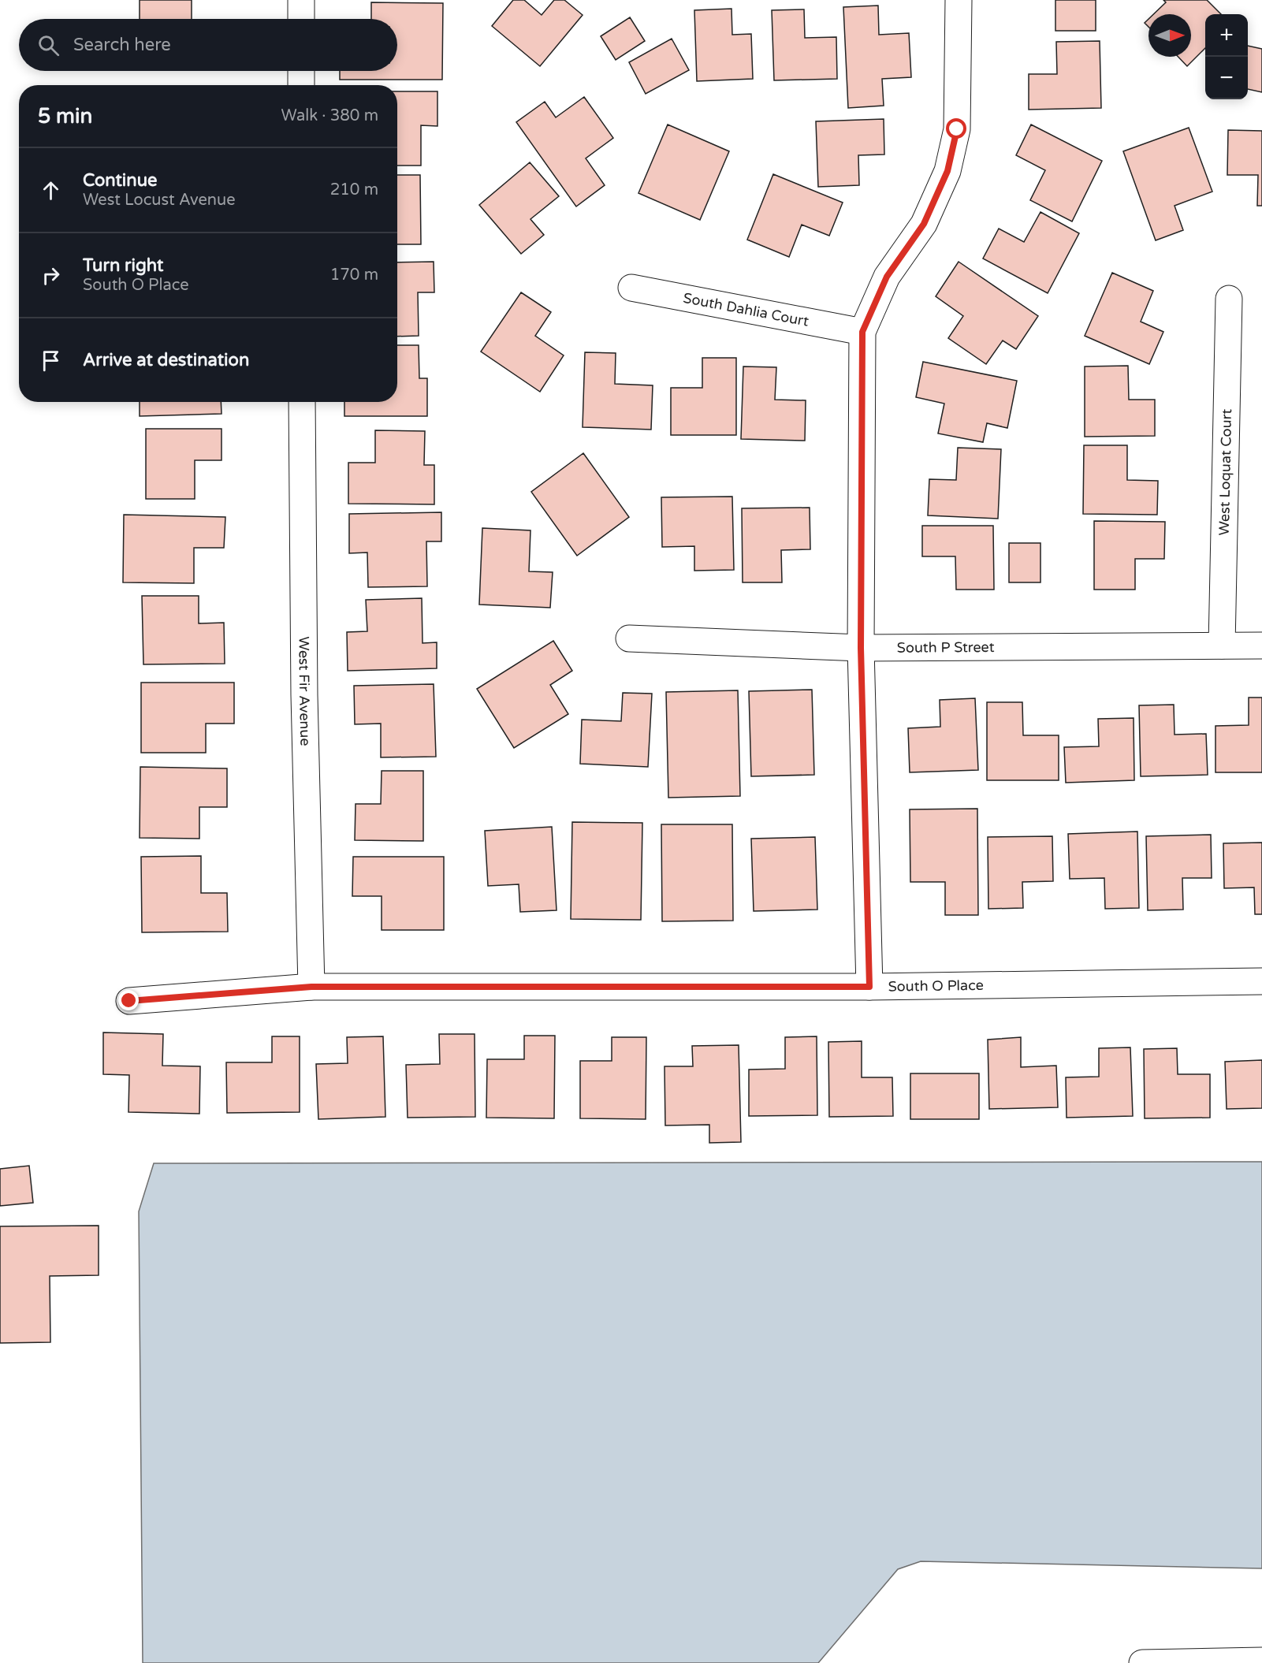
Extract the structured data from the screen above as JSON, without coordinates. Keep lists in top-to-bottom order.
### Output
{
  "streets": {
    "street": [
      "South Dahlia Court",
      "West Loquat Court",
      "South P Street",
      "West Fir Avenue",
      "South O Place"
    ]
  },
  "crossings": [
    ["West Loquat Court", "South P Street"],
    ["West Fir Avenue", "South O Place"]
  ],
  "north": "right",
  "page": {
    "map_buttons": ["+", "−"],
    "search": "Search here",
    "heading": ["5 min", "Walk · 380 m"],
    "list": [
      ["Continue", "West Locust Avenue", "210 m"],
      ["Turn right", "South O Place", "170 m"],
      "Arrive at destination"
    ]
  }
}
